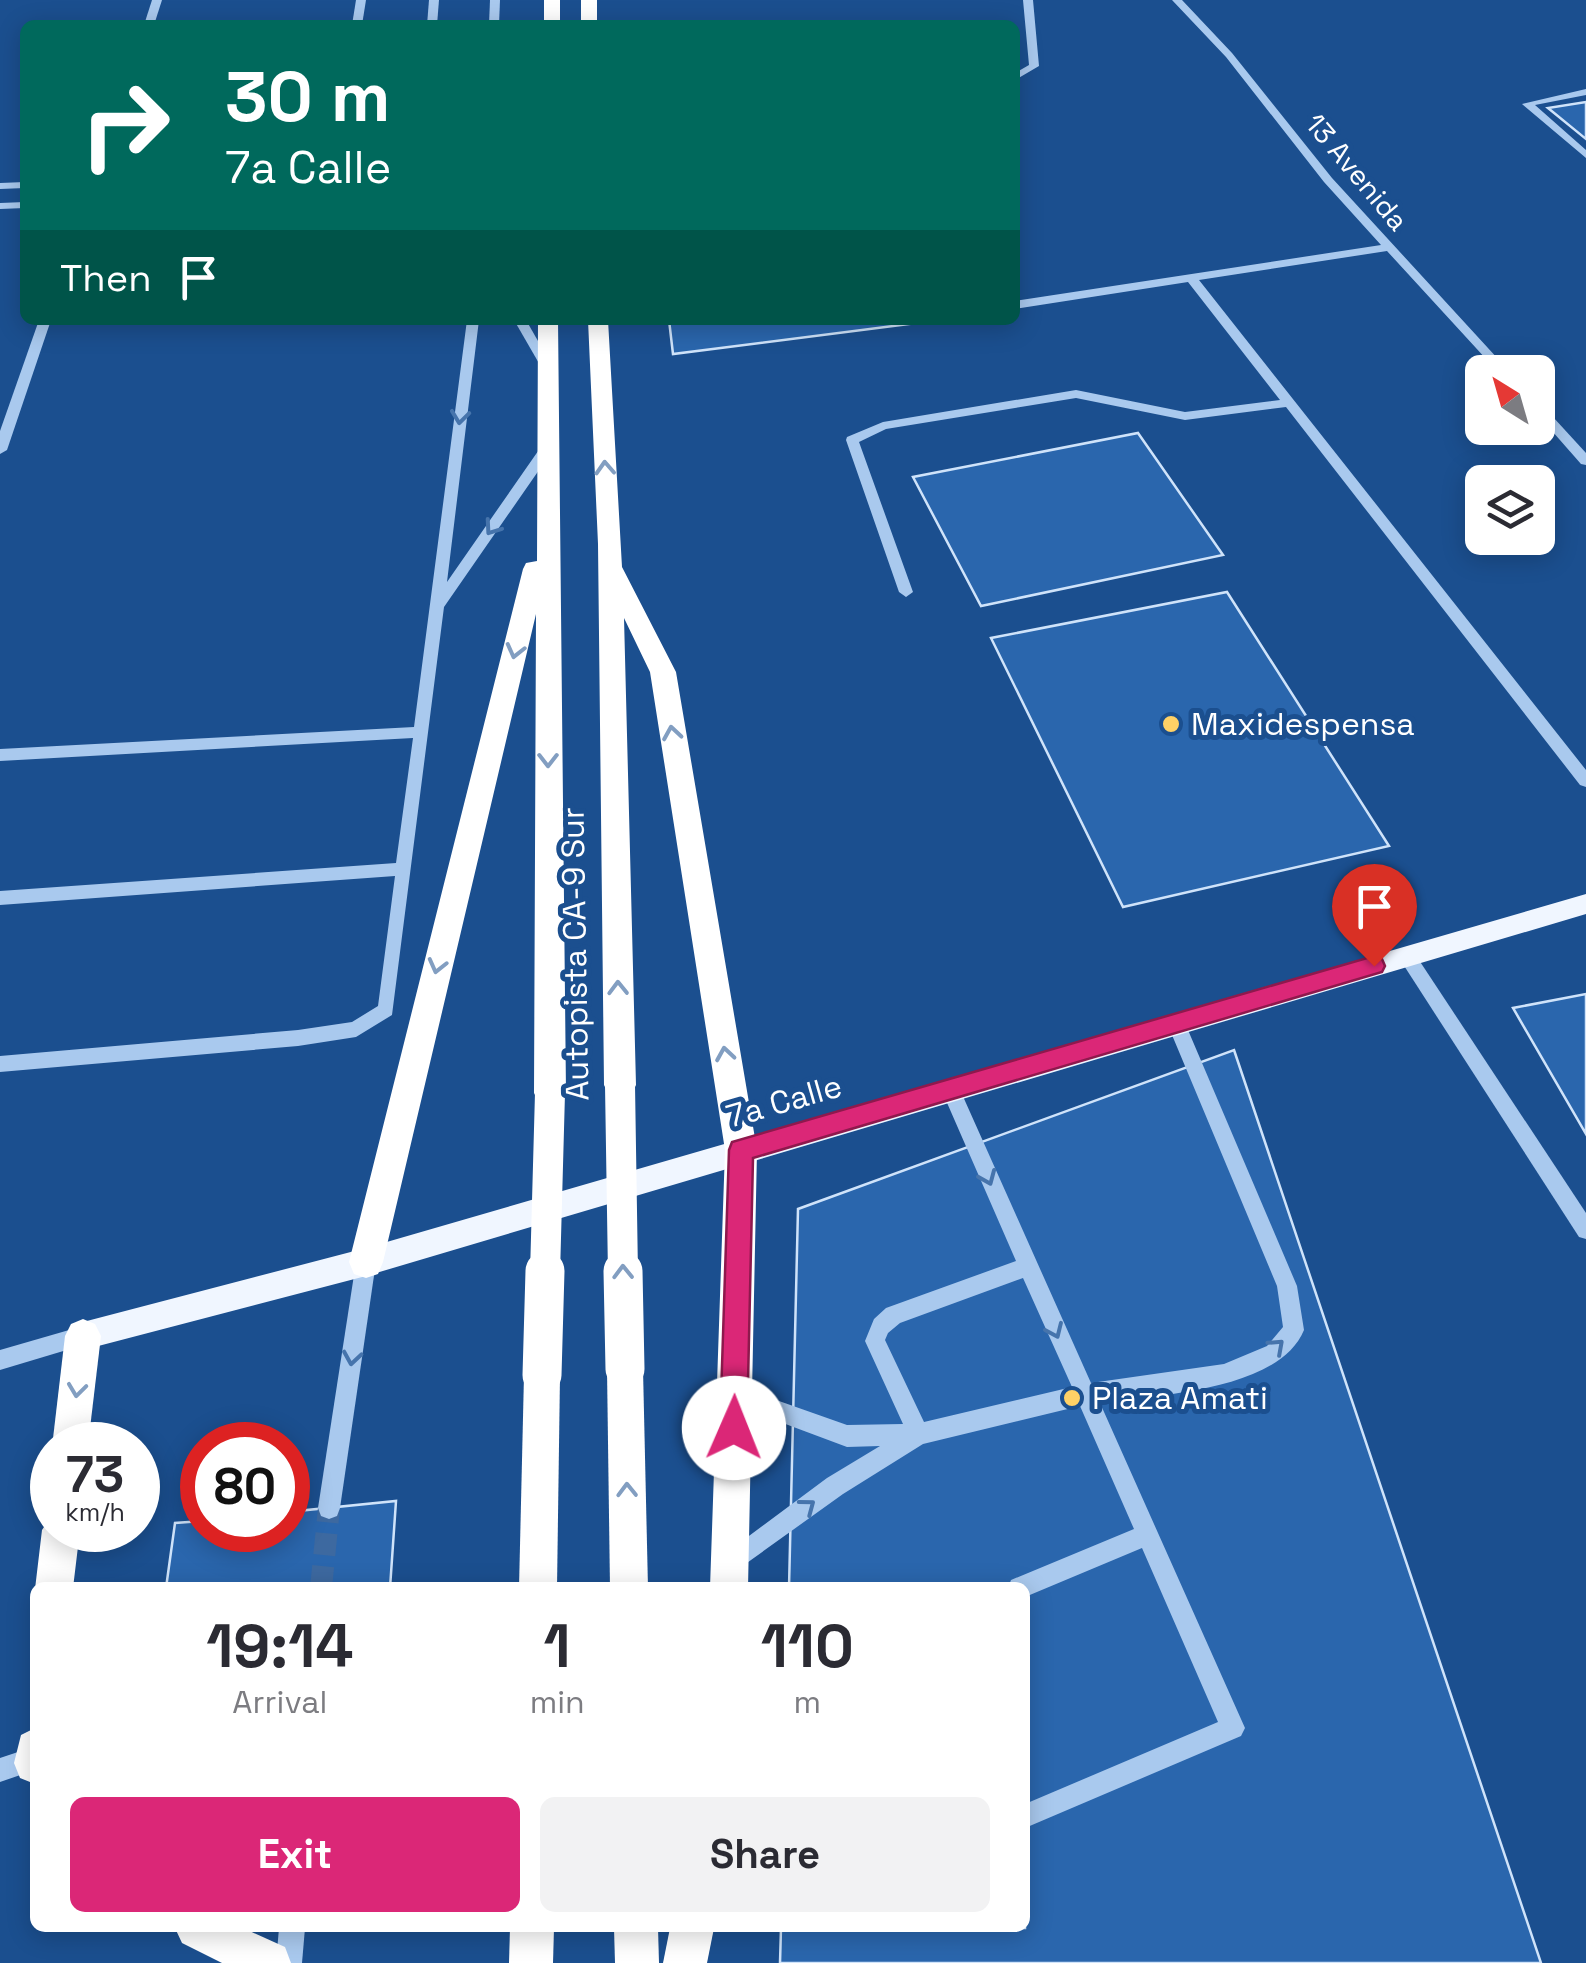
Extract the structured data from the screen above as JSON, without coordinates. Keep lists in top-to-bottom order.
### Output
{
  "streets": {
    "highway": ["Autopista CA-9 Sur"],
    "main road": ["7a Calle"],
    "street": ["13 Avenida"]
  },
  "places": ["Maxidespensa", "Plaza Amati"],
  "north": "top left",
  "page": {
    "turn": ["30 m", "7a Calle"],
    "then": "Then",
    "speed": "73 km/h",
    "limit": "80",
    "eta": [
      "19:14",
      "Arrival",
      "1",
      "min",
      "110",
      "m"
    ],
    "buttons": ["Exit", "Share"]
  }
}
